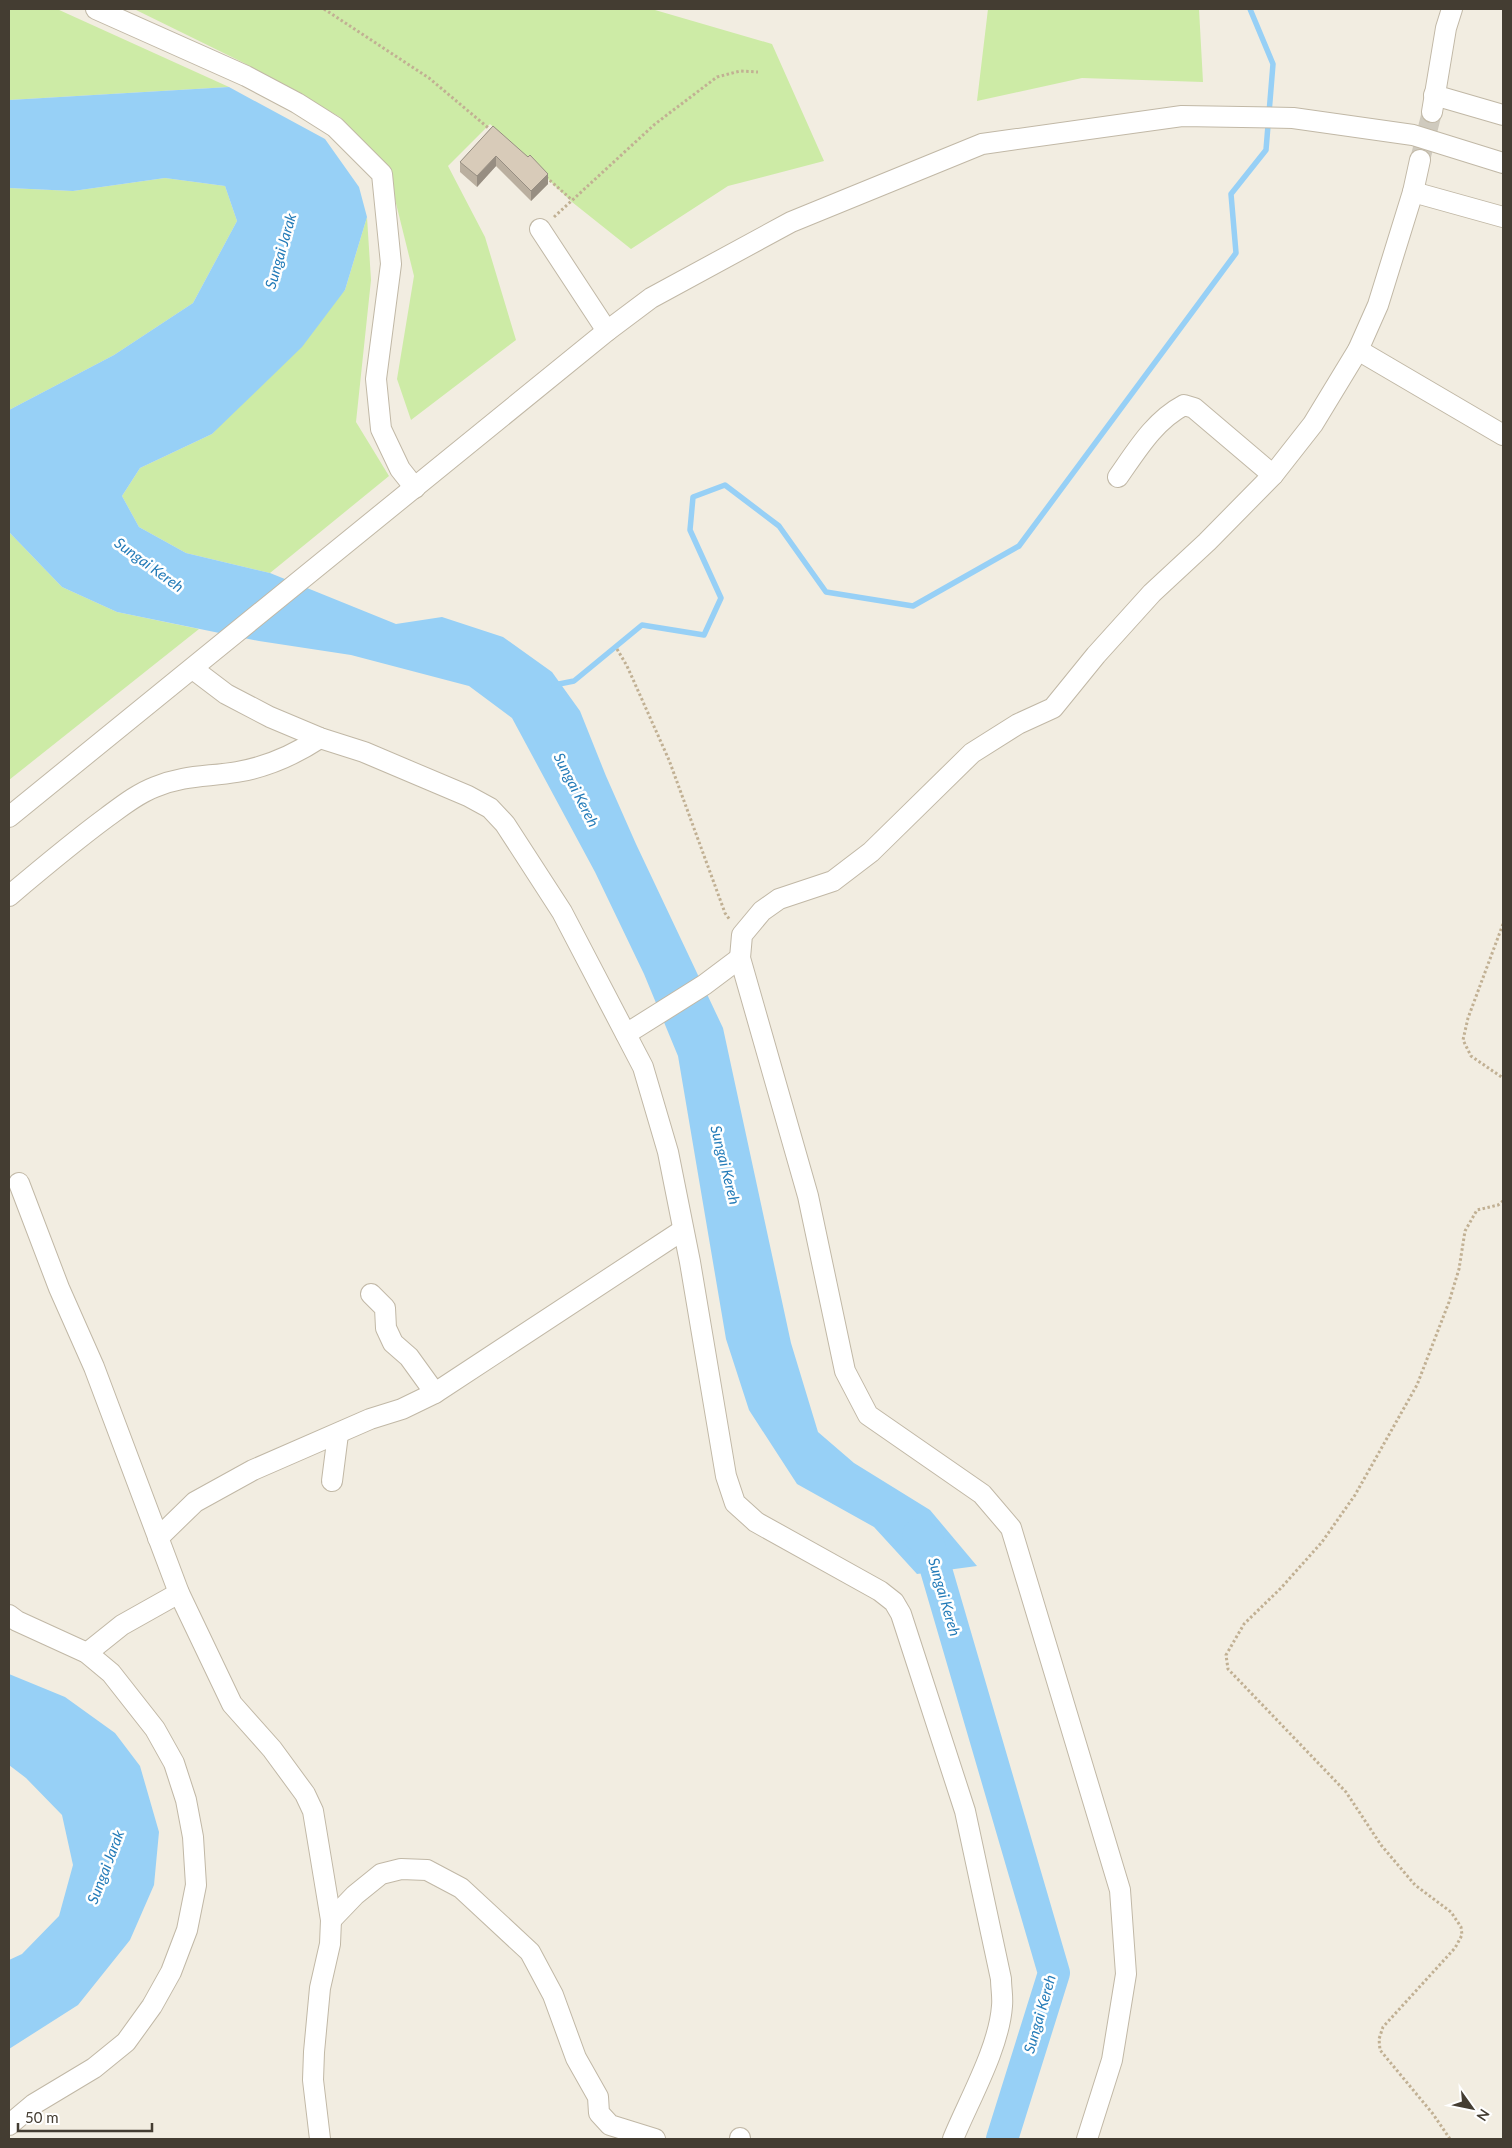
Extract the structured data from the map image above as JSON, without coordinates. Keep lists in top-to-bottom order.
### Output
{
  "water": ["Sungai Jarak", "Sungai Kereh"],
  "scale_bar": "50 m",
  "north": "bottom right"
}
